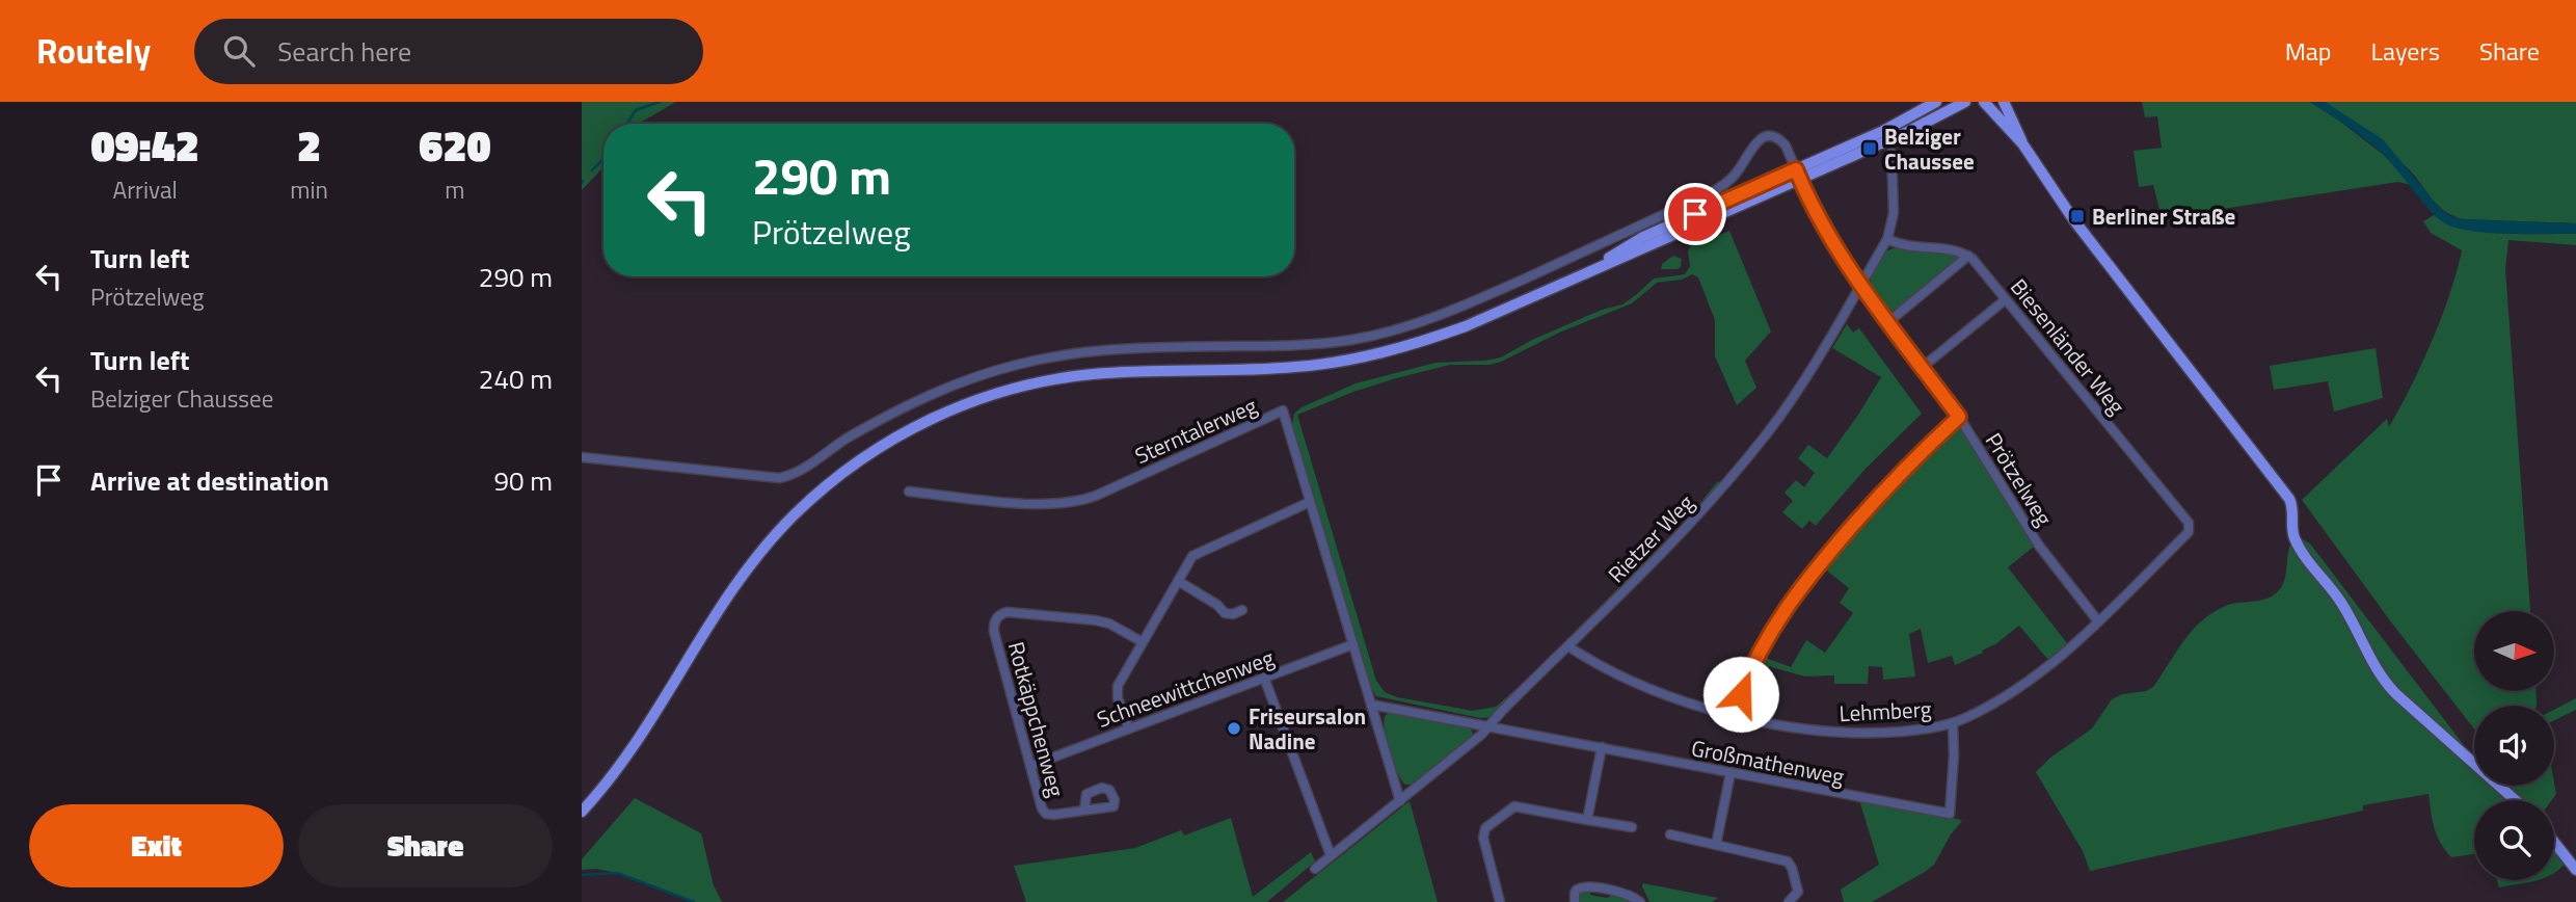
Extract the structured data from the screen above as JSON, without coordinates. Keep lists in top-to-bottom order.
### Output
{
  "streets": {
    "street": [
      "Biesenländer Weg",
      "Sterntalerweg",
      "Prötzelweg",
      "Rietzer Weg",
      "Schneewittchenweg",
      "Lehmberg",
      "Rotkäppchenweg",
      "Großmathenweg"
    ]
  },
  "crossings": [
    ["Biesenländer Weg", "Lehmberg"],
    ["Sterntalerweg", "Rietzer Weg"],
    ["Sterntalerweg", "Schneewittchenweg"],
    ["Prötzelweg", "Rietzer Weg"],
    ["Prötzelweg", "Lehmberg"],
    ["Rietzer Weg", "Lehmberg"],
    ["Rietzer Weg", "Großmathenweg"],
    ["Schneewittchenweg", "Rotkäppchenweg"],
    ["Lehmberg", "Großmathenweg"]
  ],
  "places": {
    "transit": ["Belziger Chaussee", "Berliner Straße"],
    "other": ["Friseursalon Nadine"]
  },
  "north": "right",
  "page": {
    "header": "Routely",
    "search": "Search here",
    "nav": ["Map", "Layers", "Share"],
    "eta": [
      "09:42",
      "Arrival",
      "2",
      "min",
      "620",
      "m"
    ],
    "turn": ["290 m", "Prötzelweg"],
    "list": [
      {
        "name": "Turn left",
        "note": "Prötzelweg",
        "value": "290 m"
      },
      {
        "name": "Turn left",
        "note": "Belziger Chaussee",
        "value": "240 m"
      },
      {
        "name": "Arrive at destination",
        "value": "90 m"
      }
    ],
    "buttons": ["Exit", "Share"]
  }
}
